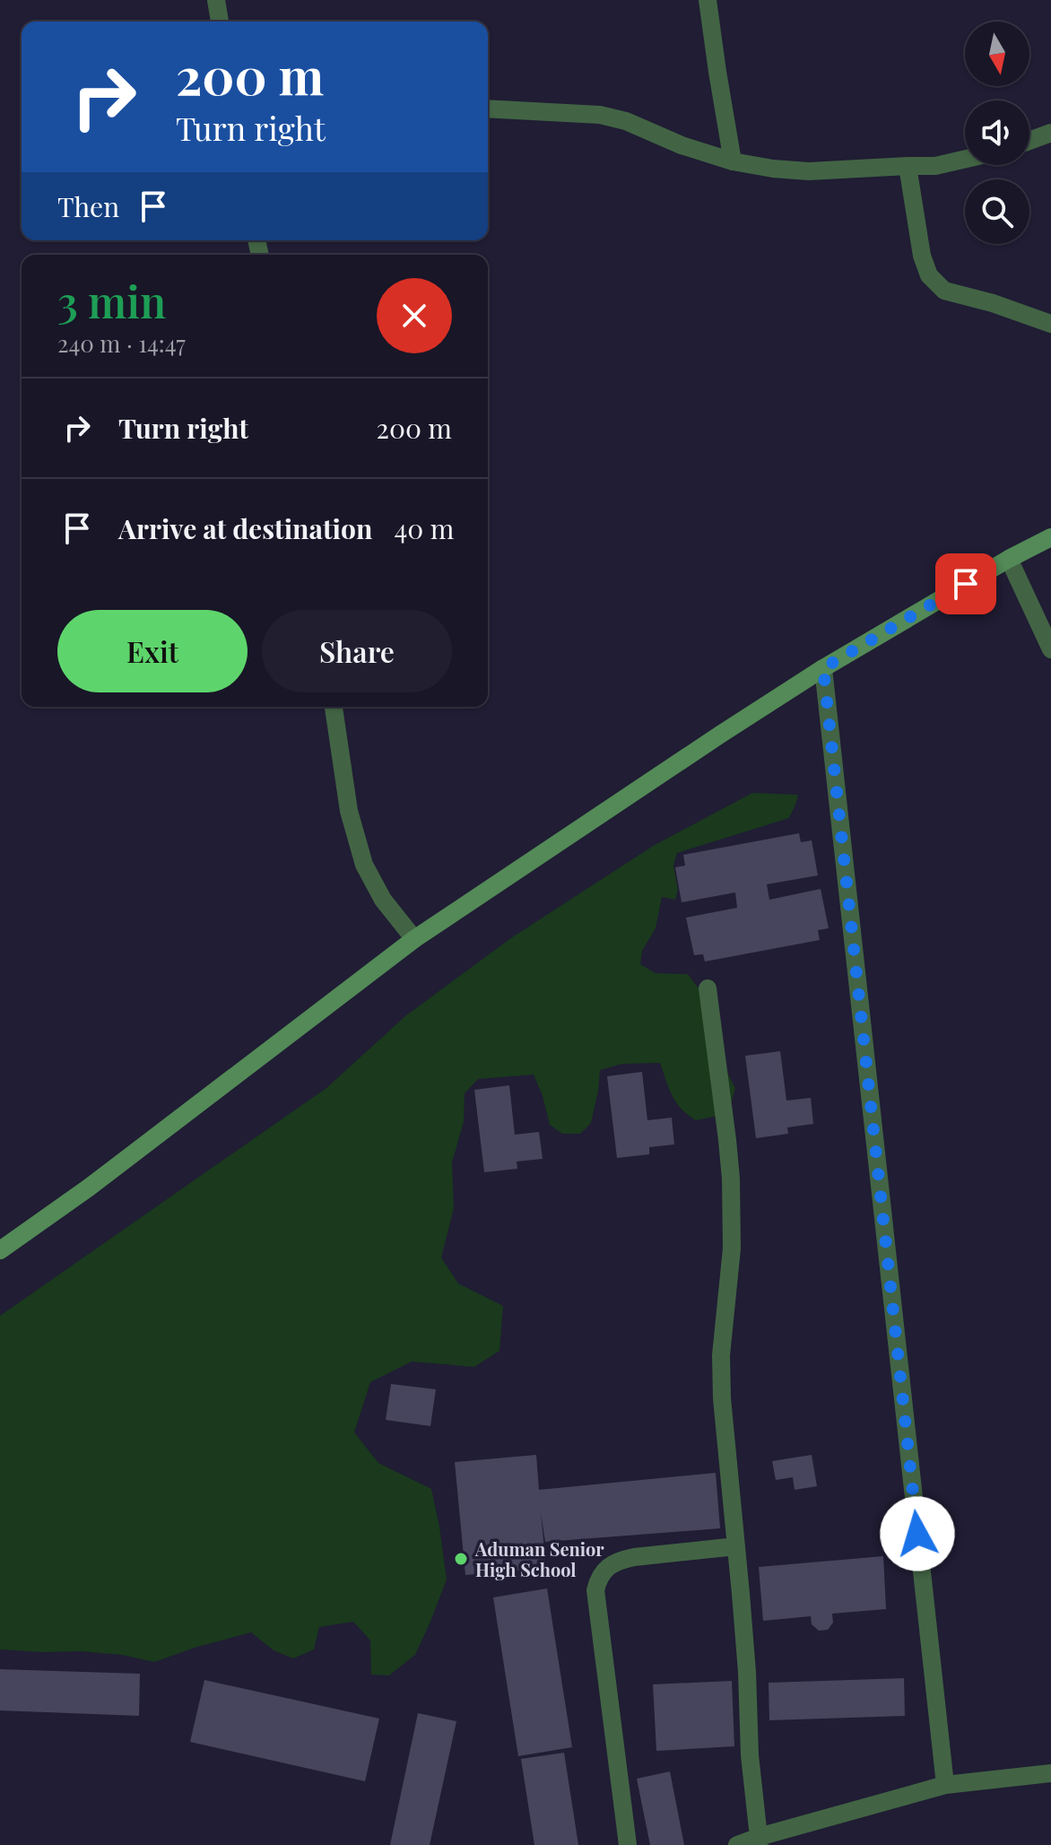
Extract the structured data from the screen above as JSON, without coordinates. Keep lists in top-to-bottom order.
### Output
{
  "places": ["Aduman Senior High School"],
  "north": "bottom",
  "page": {
    "turn": ["200 m", "Turn right"],
    "then": "Then",
    "heading": ["3 min", "240 m · 14:47"],
    "list": [
      {
        "name": "Turn right",
        "value": "200 m"
      },
      {
        "name": "Arrive at destination",
        "value": "40 m"
      }
    ],
    "buttons": ["Exit", "Share"]
  }
}
